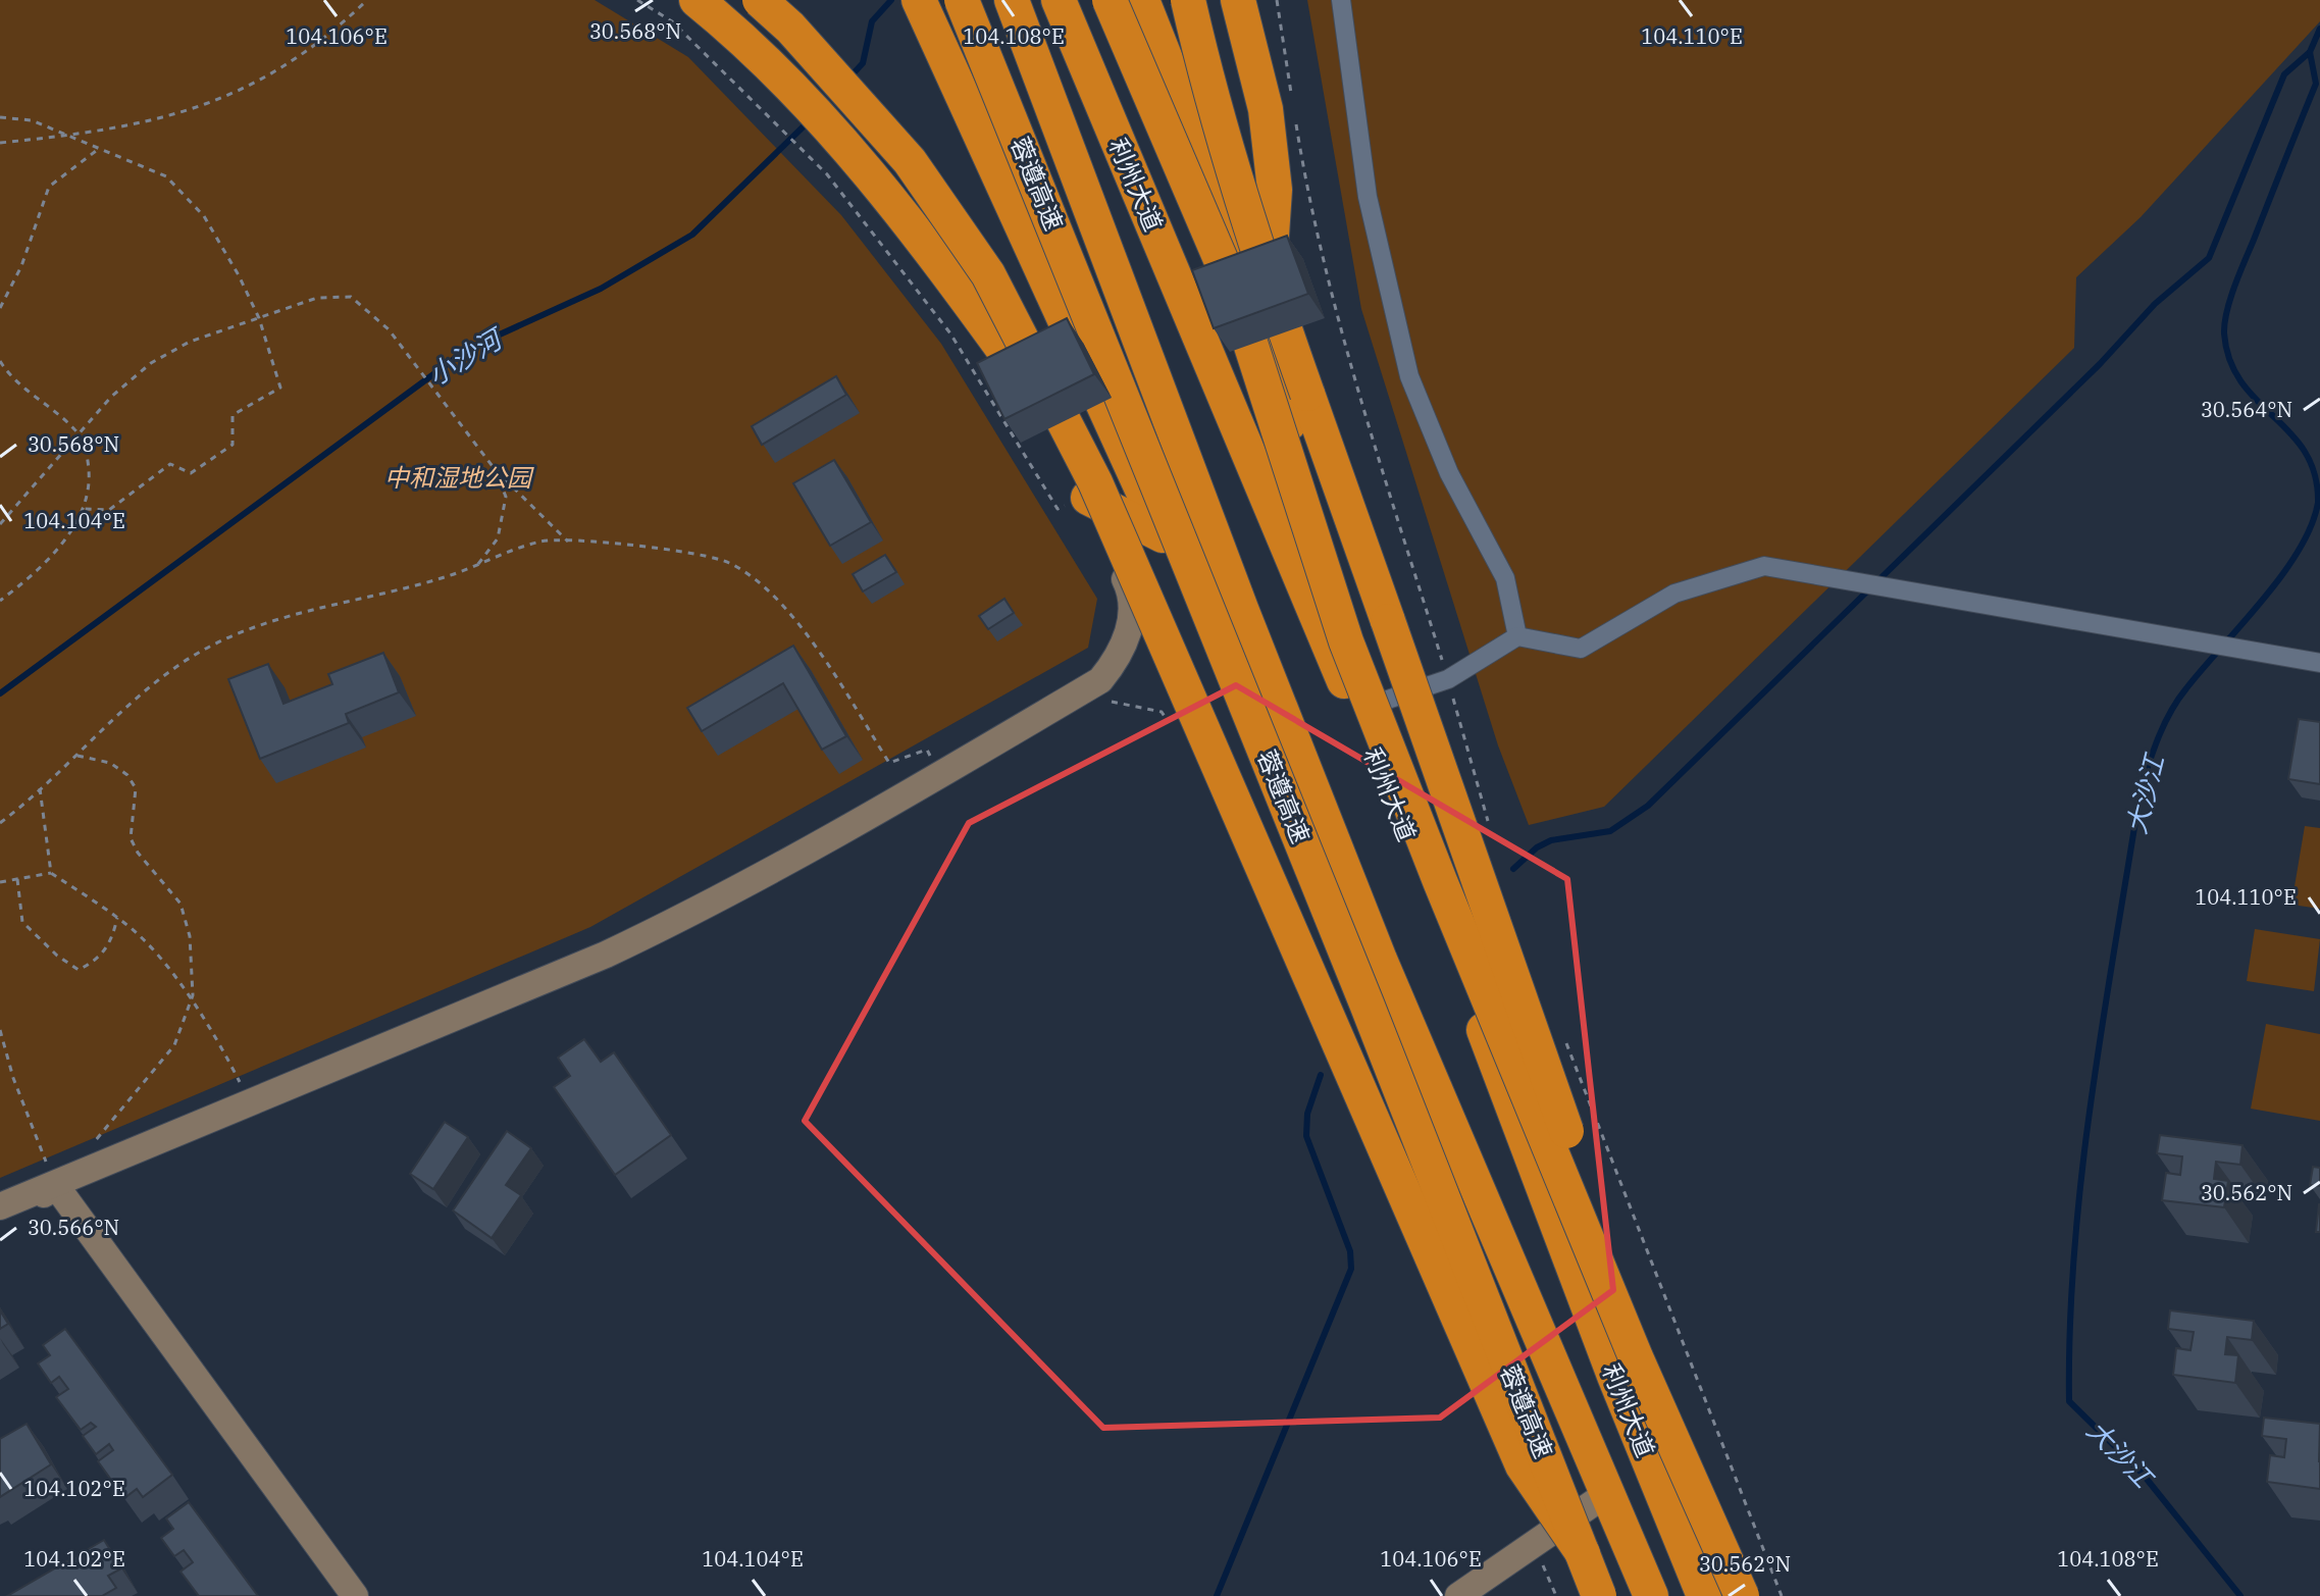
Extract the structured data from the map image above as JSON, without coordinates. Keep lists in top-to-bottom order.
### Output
{
  "streets": {
    "highway": ["蓉遵高速", "利州大道"]
  },
  "water": ["小沙河", "大沙江"],
  "parks": ["中和湿地公园"],
  "coordinates": [
    "30.568°N",
    "104.106°E",
    "104.108°E",
    "104.110°E",
    "30.564°N",
    "104.104°E",
    "30.562°N",
    "30.566°N",
    "104.102°E"
  ]
}
